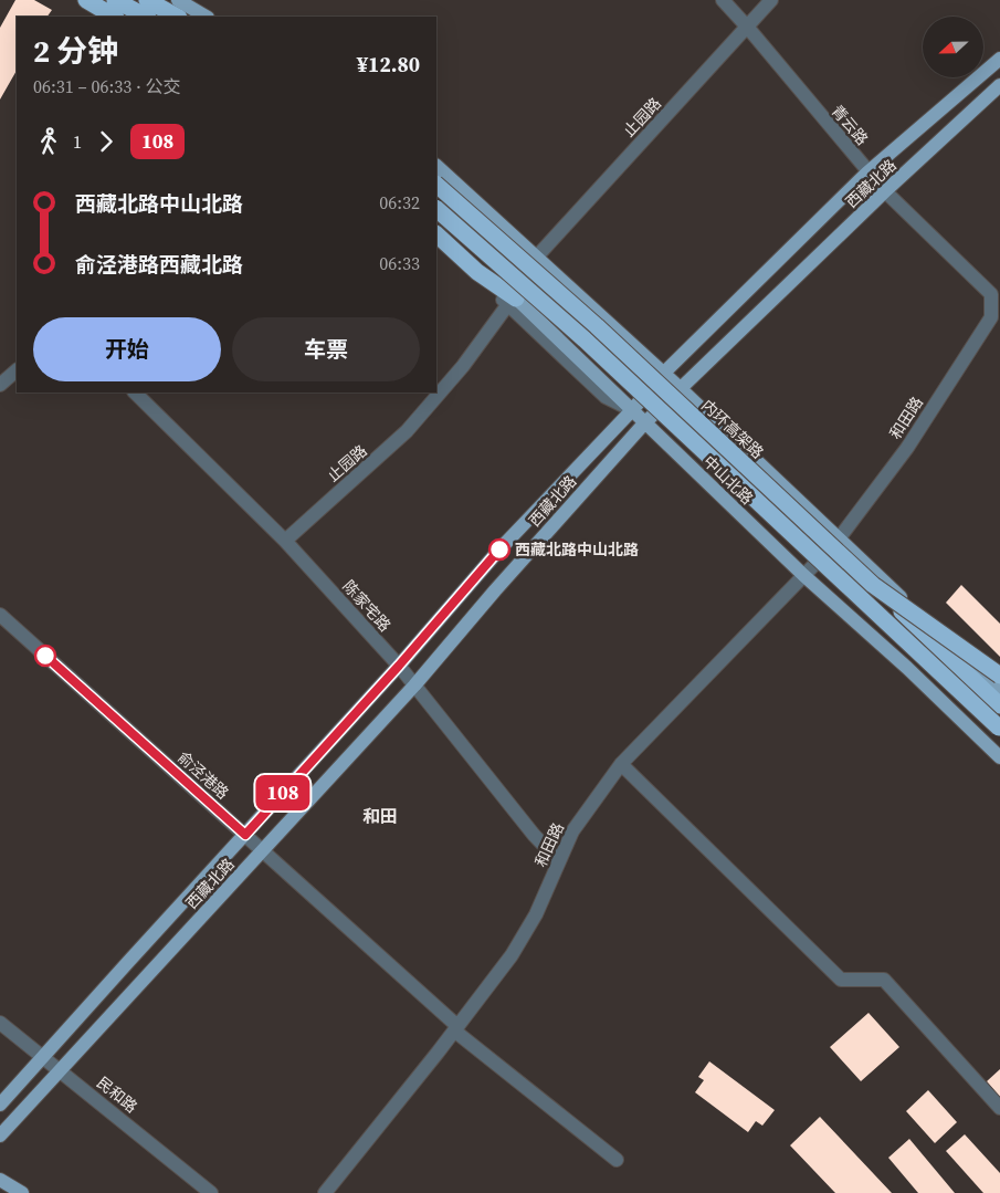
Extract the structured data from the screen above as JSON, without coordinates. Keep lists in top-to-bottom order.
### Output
{
  "streets": {
    "highway": ["内环高架路"],
    "main road": ["西藏北路", "中山北路"],
    "street": [
      "止园路",
      "青云路",
      "和田路",
      "陈家宅路",
      "俞泾港路",
      "民和路"
    ]
  },
  "crossings": [
    ["止园路", "青云路"],
    ["止园路", "中山北路"],
    ["止园路", "陈家宅路"],
    ["青云路", "西藏北路"],
    ["青云路", "和田路"],
    ["西藏北路", "中山北路"],
    ["西藏北路", "陈家宅路"],
    ["西藏北路", "俞泾港路"],
    ["西藏北路", "民和路"],
    ["和田路", "中山北路"],
    ["和田路", "陈家宅路"],
    ["和田路", "俞泾港路"]
  ],
  "districts": ["和田"],
  "places": ["西藏北路中山北路"],
  "lines": ["bus line 108"],
  "north": "left",
  "page": {
    "on_map": "108",
    "heading": ["2 分钟", "06:31 – 06:33 · 公交", "¥12.80"],
    "legs": ["1", "108"],
    "list": [
      {
        "name": "西藏北路中山北路",
        "value": "06:32"
      },
      {
        "name": "俞泾港路西藏北路",
        "value": "06:33"
      }
    ],
    "buttons": ["开始", "车票"]
  }
}
